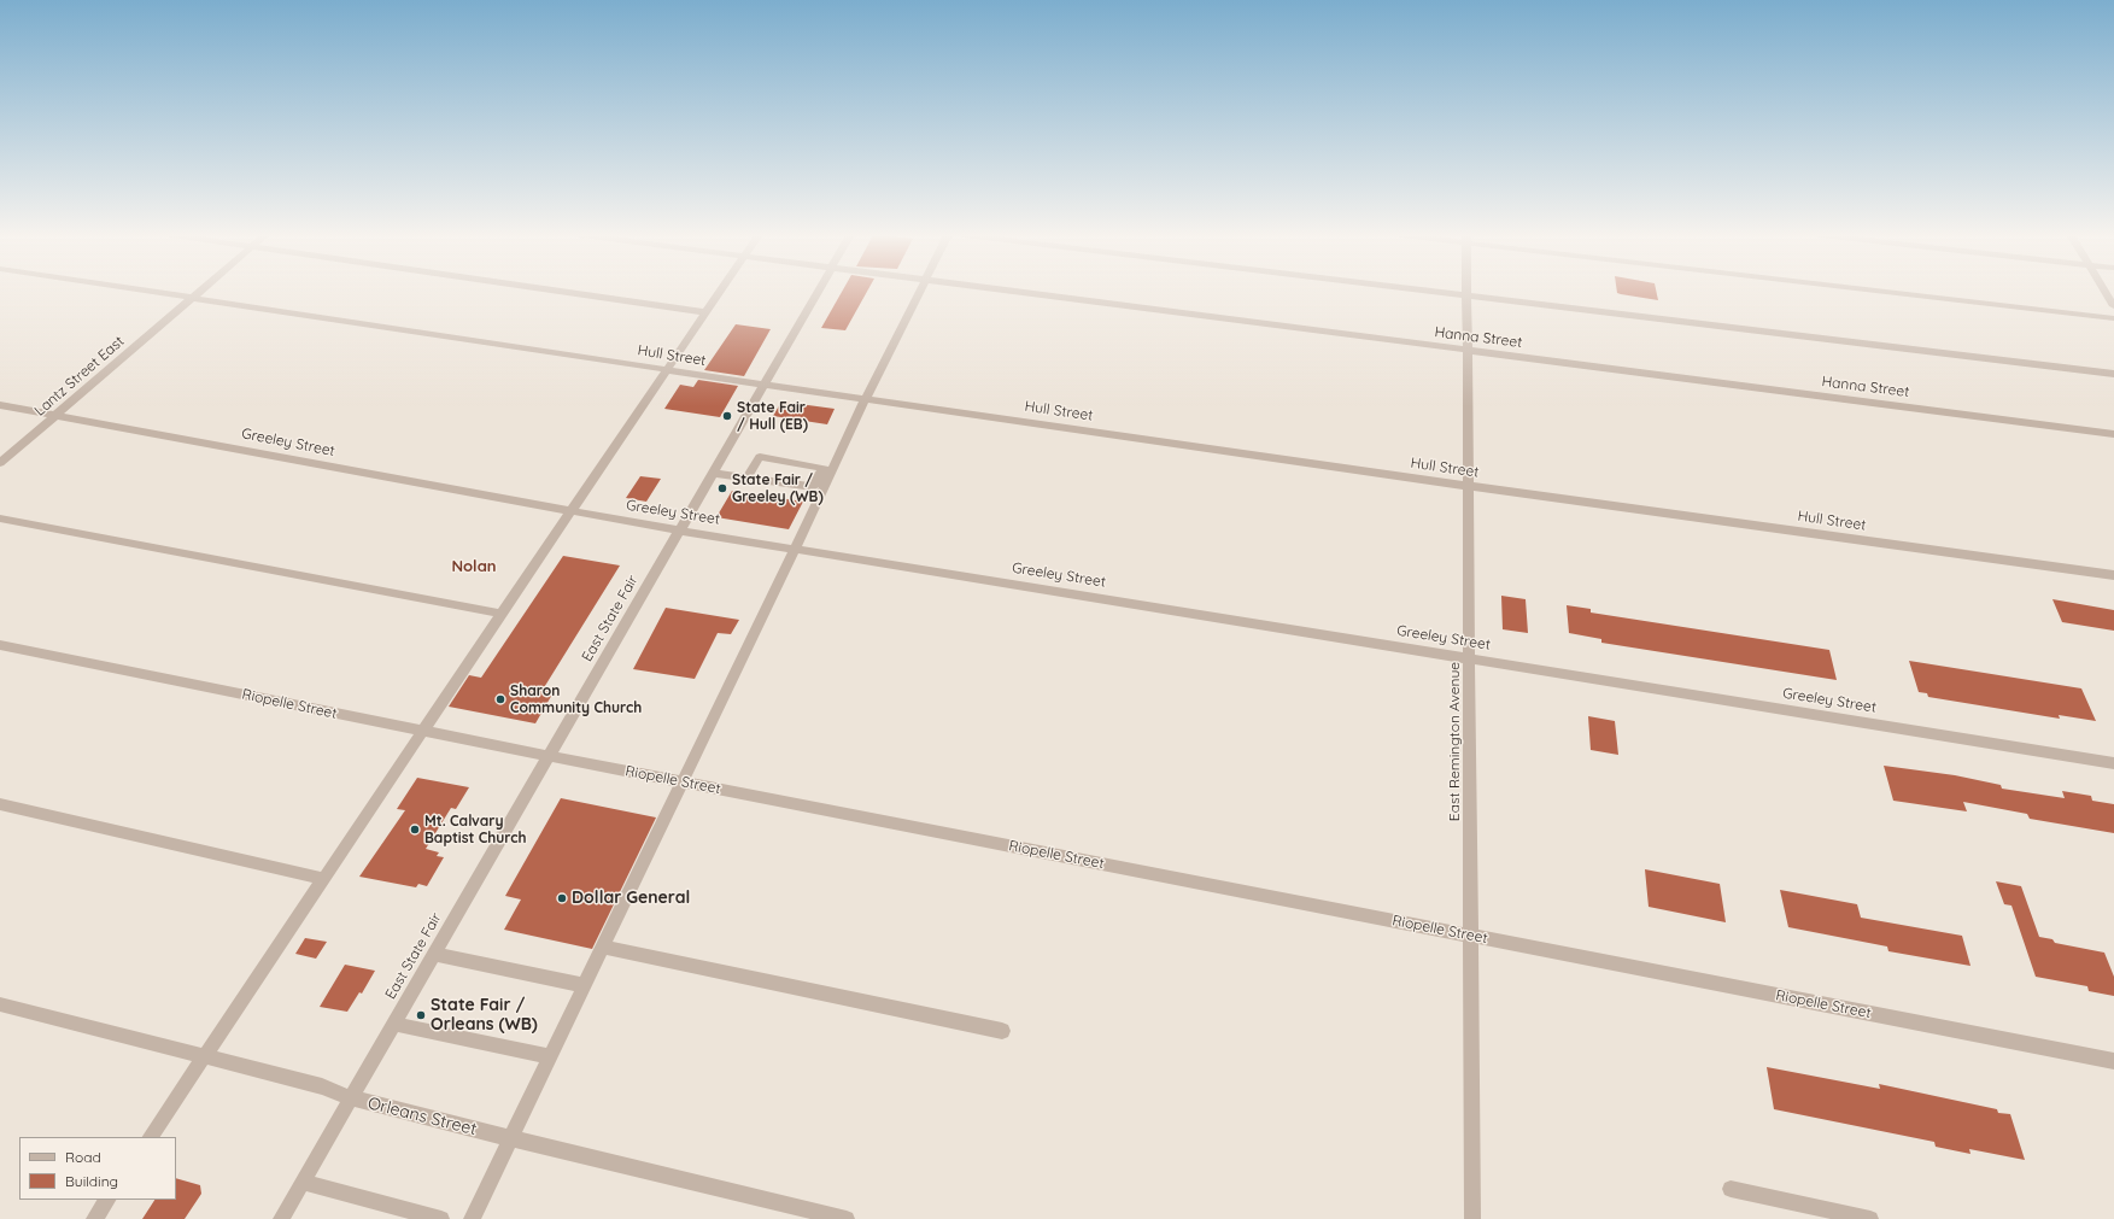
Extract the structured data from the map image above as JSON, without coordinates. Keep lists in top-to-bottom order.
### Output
{
  "streets": {
    "street": [
      "Hanna Street",
      "Hull Street",
      "Lantz Street East",
      "Greeley Street",
      "East State Fair",
      "Riopelle Street",
      "East Remington Avenue",
      "Orleans Street"
    ]
  },
  "crossings": [
    ["Hanna Street", "East Remington Avenue"],
    ["Hull Street", "Lantz Street East"],
    ["Hull Street", "East State Fair"],
    ["Hull Street", "East Remington Avenue"],
    ["Lantz Street East", "Greeley Street"],
    ["Greeley Street", "East State Fair"],
    ["Greeley Street", "East Remington Avenue"],
    ["East State Fair", "Riopelle Street"],
    ["East State Fair", "Orleans Street"],
    ["Riopelle Street", "East Remington Avenue"]
  ],
  "districts": ["Nolan"],
  "places": [
    "State Fair / Hull (EB)",
    "State Fair / Greeley (WB)",
    "Sharon Community Church",
    "Mt. Calvary Baptist Church",
    "Dollar General",
    "State Fair / Orleans (WB)"
  ],
  "legend": ["Road", "Building"]
}
